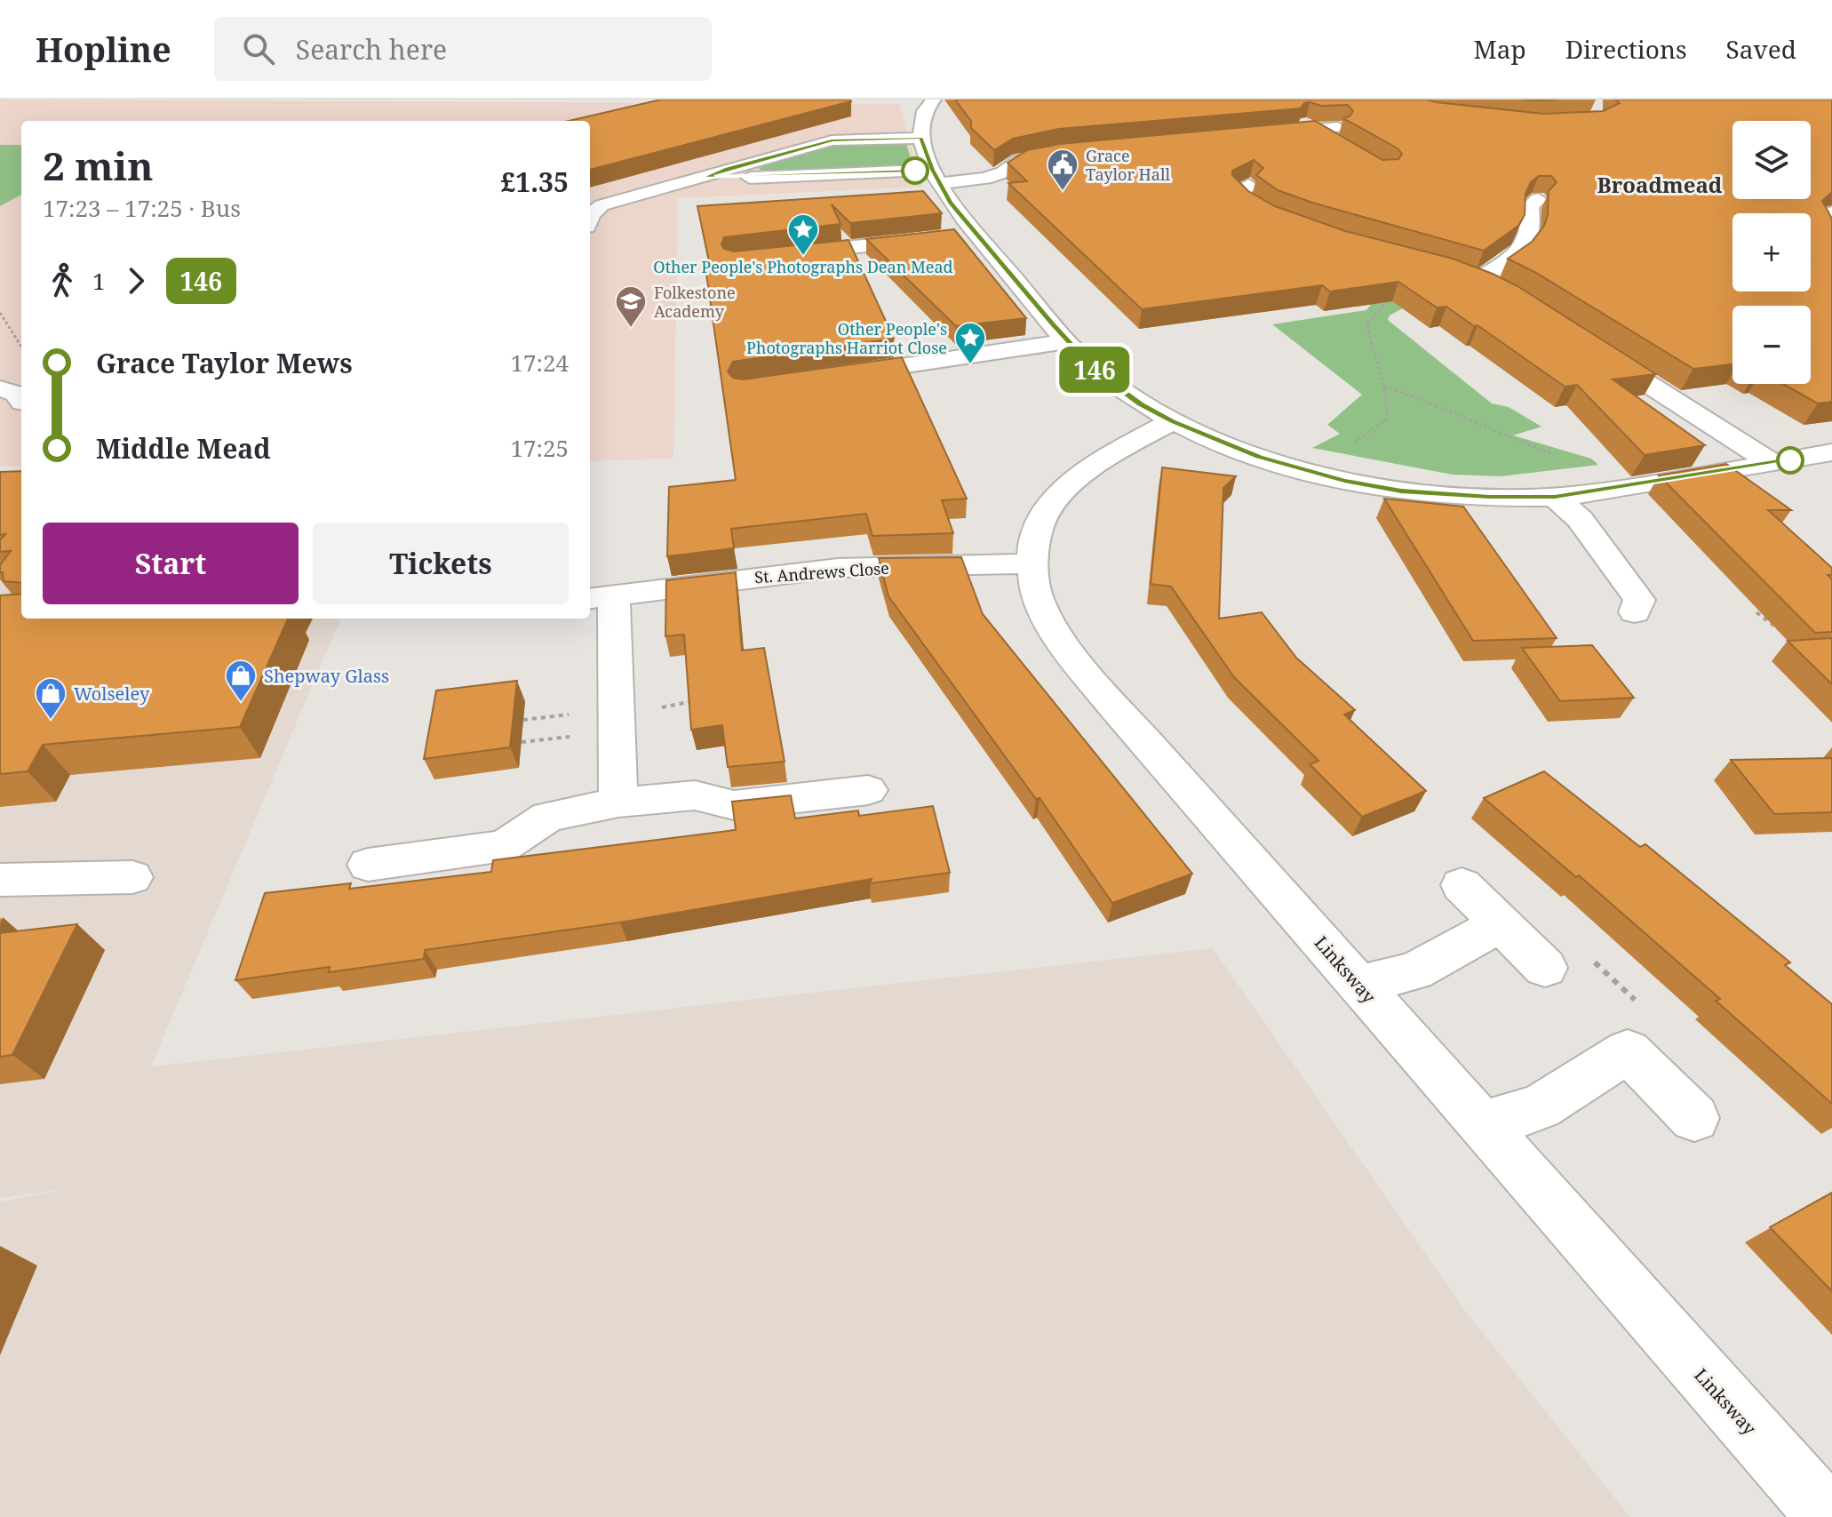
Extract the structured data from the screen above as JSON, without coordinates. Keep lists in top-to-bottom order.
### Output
{
  "streets": {
    "street": ["St. Andrews Close", "Linksway"]
  },
  "crossings": [
    ["St. Andrews Close", "Linksway"]
  ],
  "districts": ["Broadmead"],
  "places": {
    "public building": ["Grace Taylor Hall"],
    "place": ["Other People's Photographs Dean Mead", "Other People's Photographs Harriot Close"],
    "school or university": ["Folkestone Academy"],
    "shop": ["Shepway Glass", "Wolseley"]
  },
  "lines": ["bus line 146"],
  "page": {
    "header": "Hopline",
    "search": "Search here",
    "nav": ["Map", "Directions", "Saved"],
    "on_map": "146",
    "map_buttons": ["+", "−"],
    "heading": ["2 min", "17:23 – 17:25 · Bus", "£1.35"],
    "legs": ["1", "146"],
    "list": [
      {
        "name": "Grace Taylor Mews",
        "value": "17:24"
      },
      {
        "name": "Middle Mead",
        "value": "17:25"
      }
    ],
    "buttons": ["Start", "Tickets"]
  }
}
